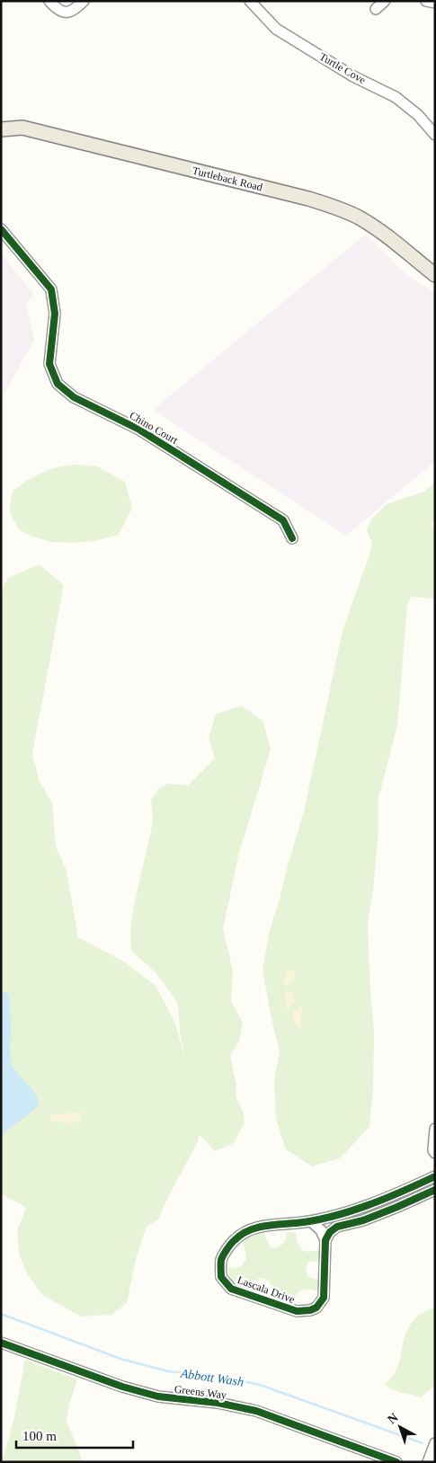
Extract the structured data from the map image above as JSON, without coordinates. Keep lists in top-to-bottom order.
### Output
{
  "streets": {
    "main road": ["Turtleback Road"],
    "street": [
      "Turtle Cove",
      "Chino Court",
      "Lascala Drive",
      "Greens Way"
    ]
  },
  "water": ["Abbott Wash"],
  "scale_bar": "100 m",
  "north": "top left"
}
